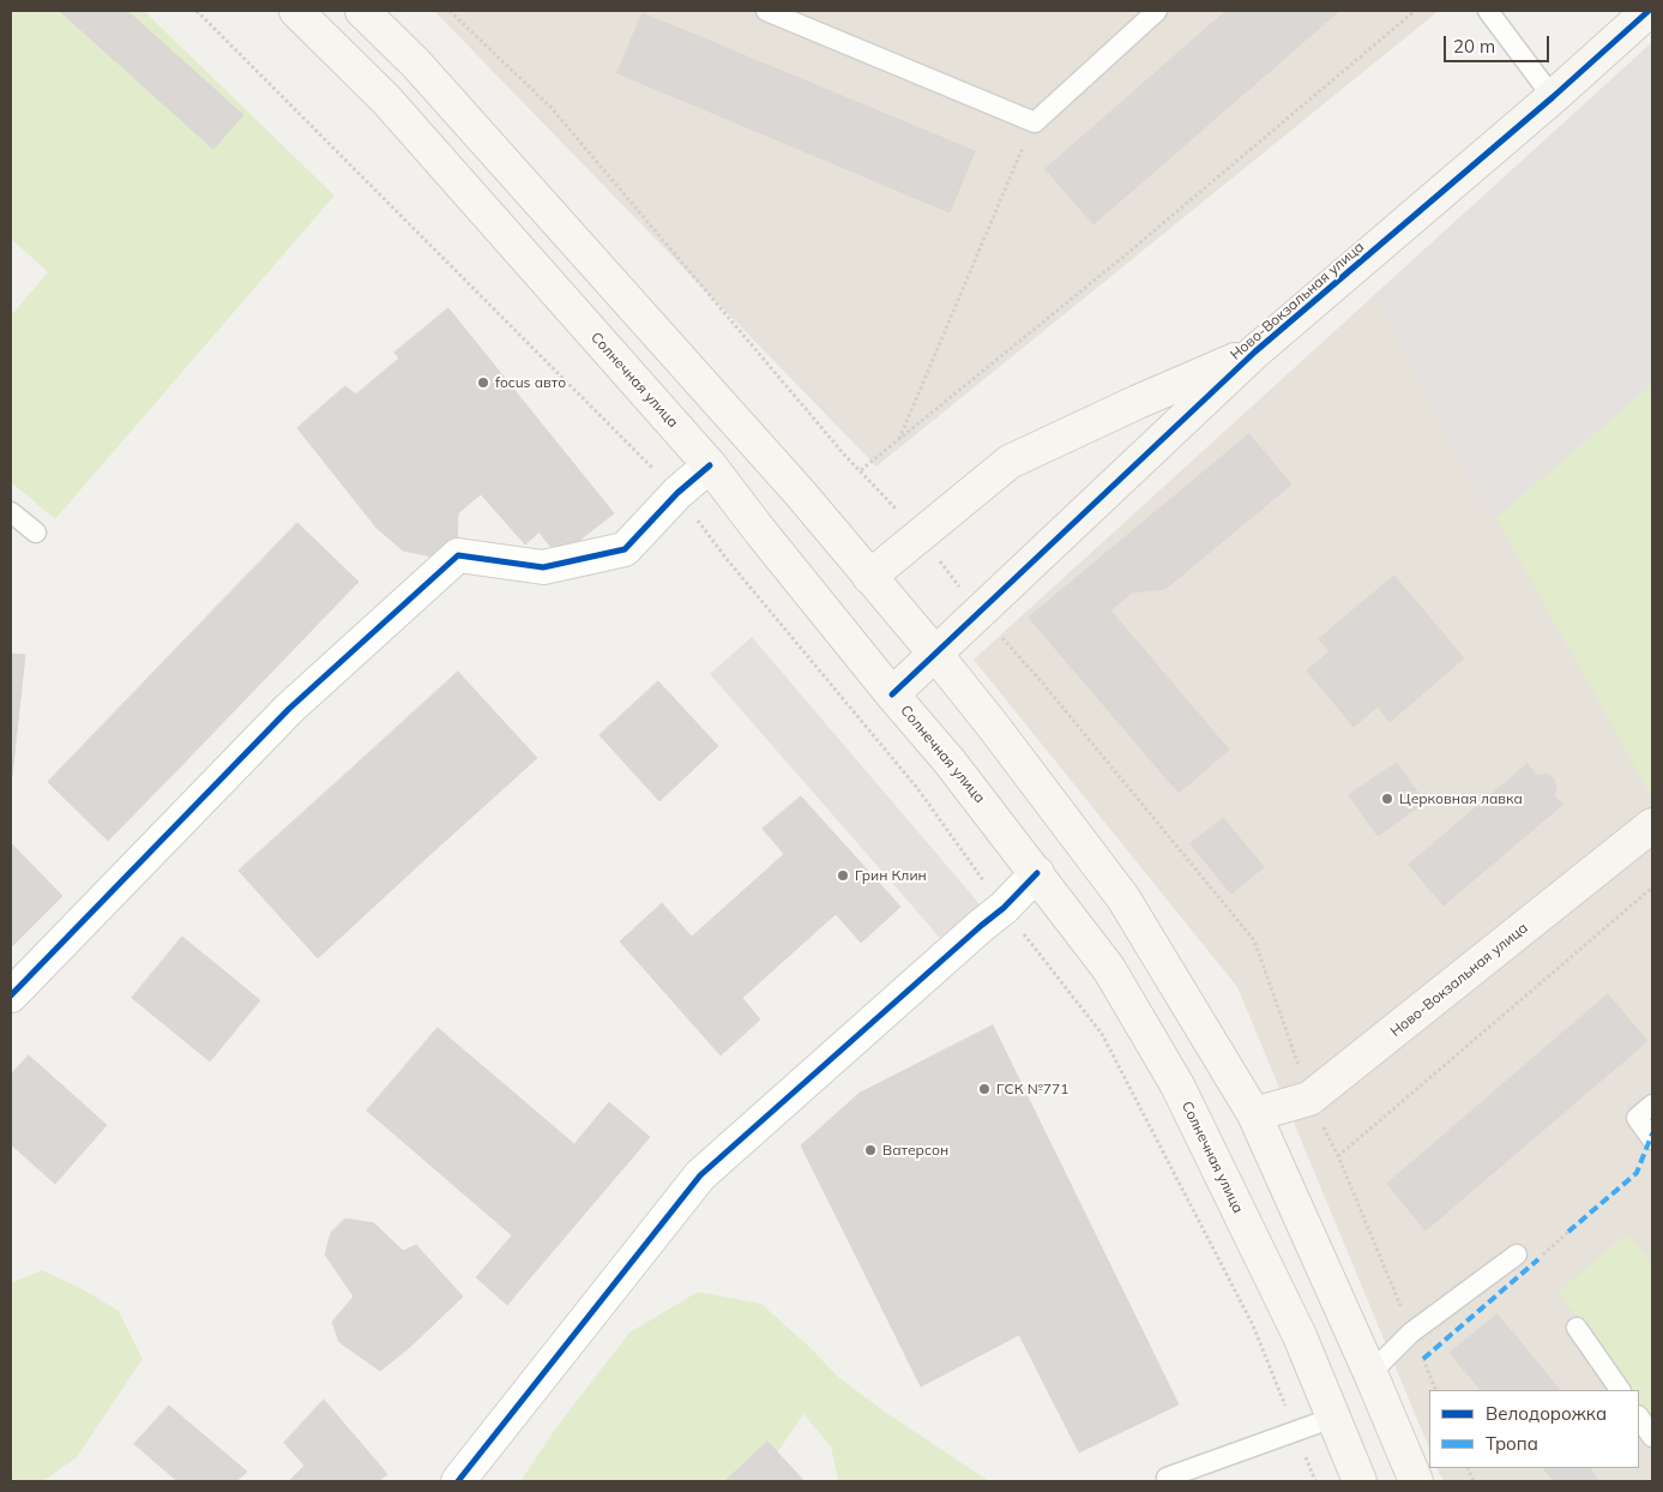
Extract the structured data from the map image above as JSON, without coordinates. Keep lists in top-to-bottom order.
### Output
{
  "streets": {
    "main road": ["Ново-Вокзальная улица", "Солнечная улица"]
  },
  "crossings": [
    ["Ново-Вокзальная улица", "Солнечная улица"]
  ],
  "places": [
    "focus авто",
    "Церковная лавка",
    "Грин Клин",
    "ГСК №771",
    "Ватерсон"
  ],
  "legend": ["Велодорожка", "Тропа"],
  "scale_bar": "20 m"
}
